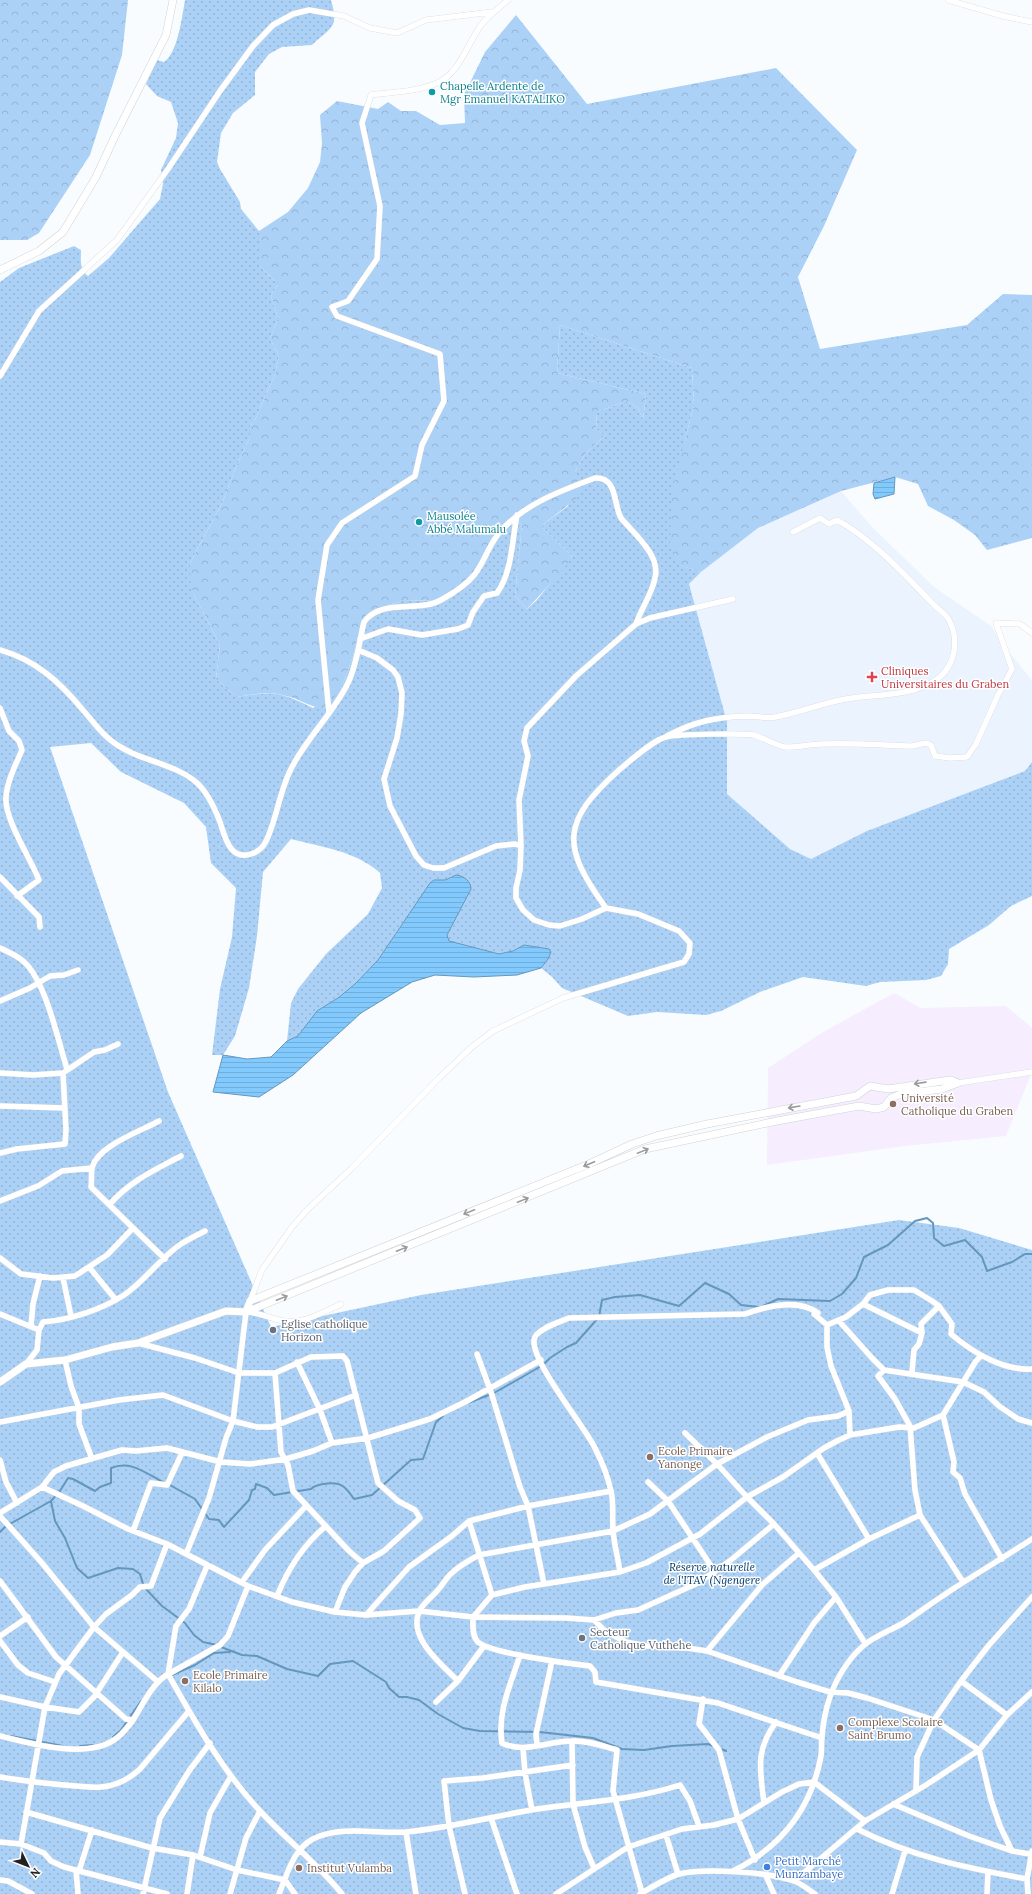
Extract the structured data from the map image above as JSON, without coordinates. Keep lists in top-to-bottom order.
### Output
{
  "parks": ["Réserve naturelle de l'ITAV (Ngengere"],
  "places": {
    "other": [
      "Chapelle Ardente de Mgr Emanuel KATALIKO",
      "Mausolée Abbé Malumalu",
      "Université Catholique du Graben",
      "Eglise catholique Horizon",
      "Ecole Primaire Yanonge",
      "Secteur Catholique Vuthehe",
      "Ecole Primaire Kilalo",
      "Complexe Scolaire Saint Brumo",
      "Petit Marché Munzambaye",
      "Institut Vulamba"
    ],
    "health": ["Cliniques Universitaires du Graben"]
  },
  "north": "bottom right"
}
